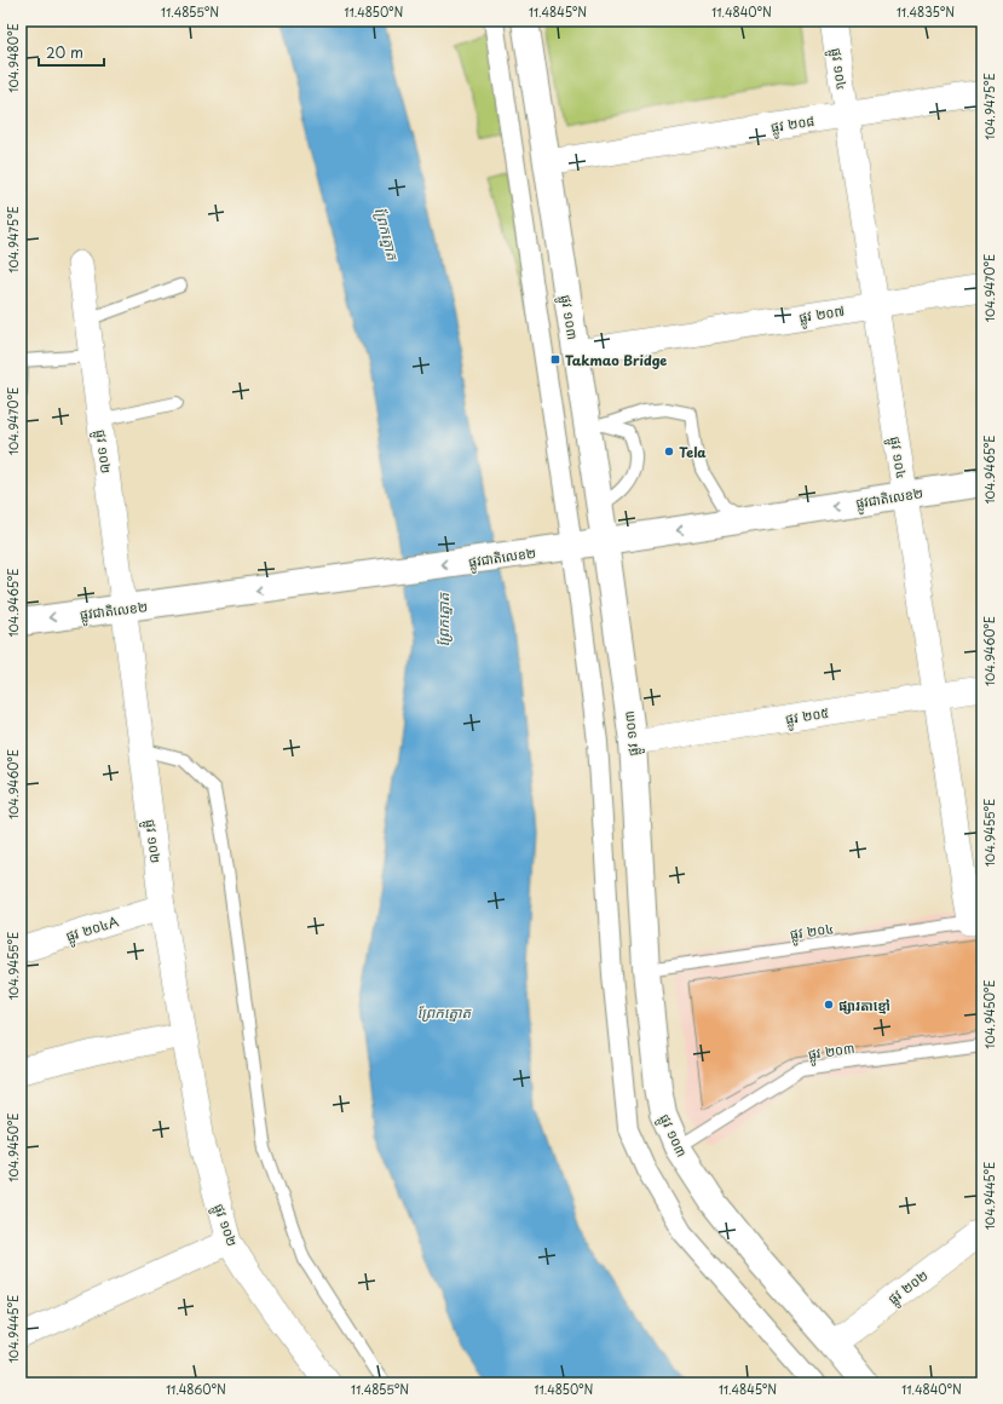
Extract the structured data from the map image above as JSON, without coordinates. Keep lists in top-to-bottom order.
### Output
{
  "streets": {
    "street": [
      "ផ្លូវ ១០៤",
      "ផ្លូវ ២០៨",
      "ផ្លូវ ២០៧",
      "ផ្លូវ ១០៣",
      "ផ្លូវ ១០២",
      "ផ្លូវជាតិលេខ២",
      "ផ្លូវ ២០៥",
      "ផ្លូវ ២០៤A",
      "ផ្លូវ ២០២"
    ],
    "lane": ["ផ្លូវ ២០៤", "ផ្លូវ ២០៣"]
  },
  "crossings": [
    ["ផ្លូវ ១០៤", "ផ្លូវ ២០៨"],
    ["ផ្លូវ ១០៤", "ផ្លូវ ២០៧"],
    ["ផ្លូវ ១០៤", "ផ្លូវជាតិលេខ២"],
    ["ផ្លូវ ១០៤", "ផ្លូវ ២០៥"],
    ["ផ្លូវ ១០៤", "ផ្លូវ ២០៤"],
    ["ផ្លូវ ២០៨", "ផ្លូវ ១០៣"],
    ["ផ្លូវ ២០៧", "ផ្លូវ ១០៣"],
    ["ផ្លូវ ១០៣", "ផ្លូវជាតិលេខ២"],
    ["ផ្លូវ ១០៣", "ផ្លូវ ២០៥"],
    ["ផ្លូវ ១០៣", "ផ្លូវ ២០៤"],
    ["ផ្លូវ ១០៣", "ផ្លូវ ២០៣"],
    ["ផ្លូវ ១០៣", "ផ្លូវ ២០២"],
    ["ផ្លូវ ១០២", "ផ្លូវជាតិលេខ២"],
    ["ផ្លូវ ១០២", "ផ្លូវ ២០៤A"]
  ],
  "one_way": ["ផ្លូវជាតិលេខ២"],
  "water": ["ព្រែកត្នោត"],
  "places": {
    "transit": ["Takmao Bridge"],
    "other": ["Tela", "ផ្សារតាខ្មៅ"]
  },
  "scale_bar": "20 m",
  "coordinates": [
    "11.4855°N",
    "11.4850°N",
    "11.4845°N",
    "11.4840°N",
    "11.4835°N",
    "104.9480°E",
    "104.9475°E",
    "104.9470°E",
    "104.9465°E",
    "104.9460°E",
    "104.9455°E",
    "104.9450°E",
    "104.9445°E",
    "11.4860°N"
  ]
}
